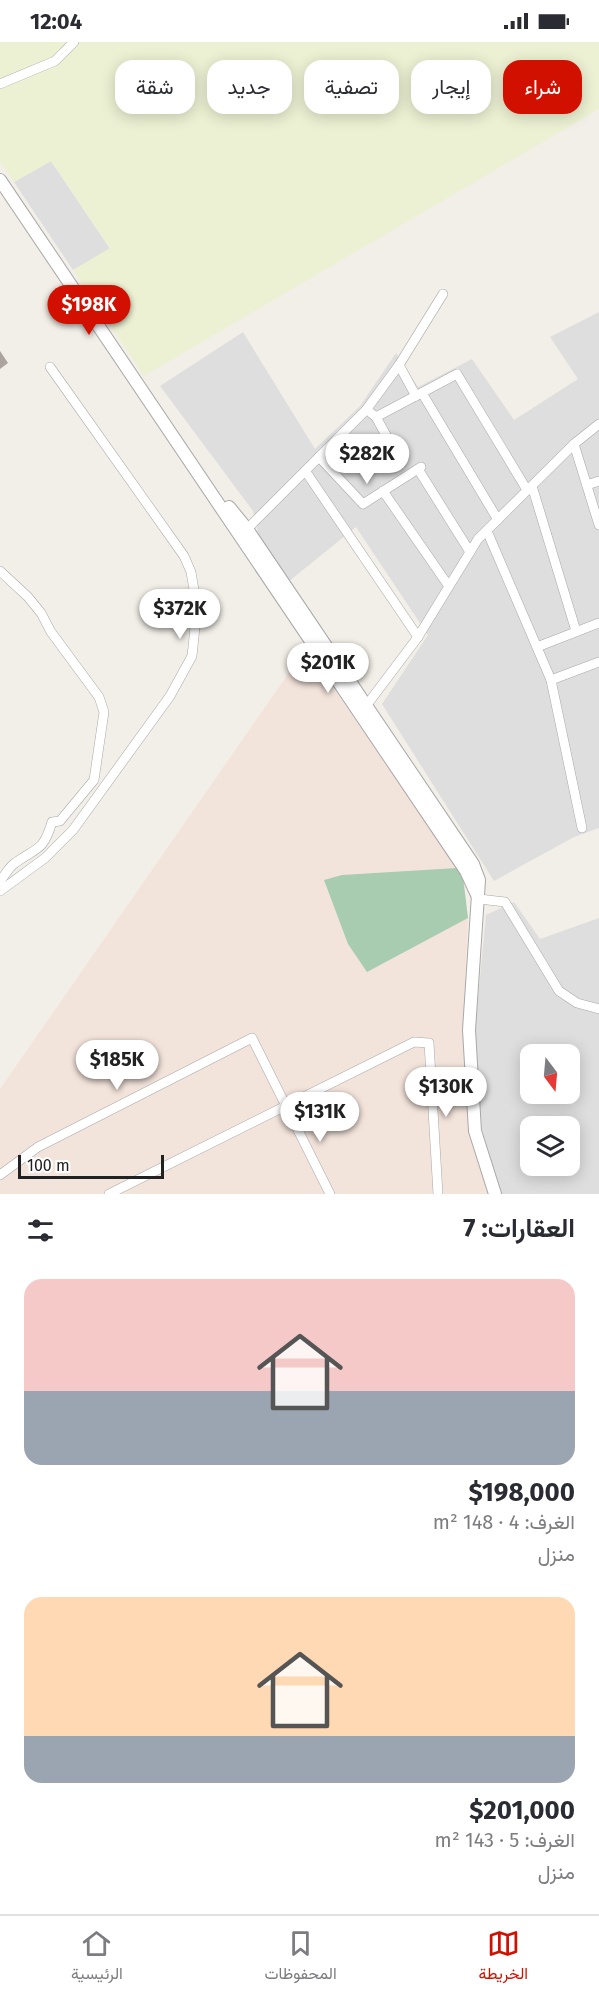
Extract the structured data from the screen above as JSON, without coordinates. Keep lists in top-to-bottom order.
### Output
{
  "scale_bar": "100 m",
  "north": "bottom",
  "page": {
    "status": "12:04",
    "chip": [
      "شراء",
      "إيجار",
      "تصفية",
      "جديد",
      "شقة"
    ],
    "price": [
      "$198K",
      "$282K",
      "$372K",
      "$201K",
      "$185K",
      "$130K",
      "$131K"
    ],
    "scale": "100 m",
    "heading": "العقارات: 7",
    "list": [
      {
        "name": "$198,000",
        "note": "الغرف: 4 · 148 m² · منزل"
      },
      {
        "name": "$201,000",
        "note": "الغرف: 5 · 143 m² · منزل"
      }
    ],
    "tabs": ["الخريطة", "المحفوظات", "الرئيسية"]
  }
}
